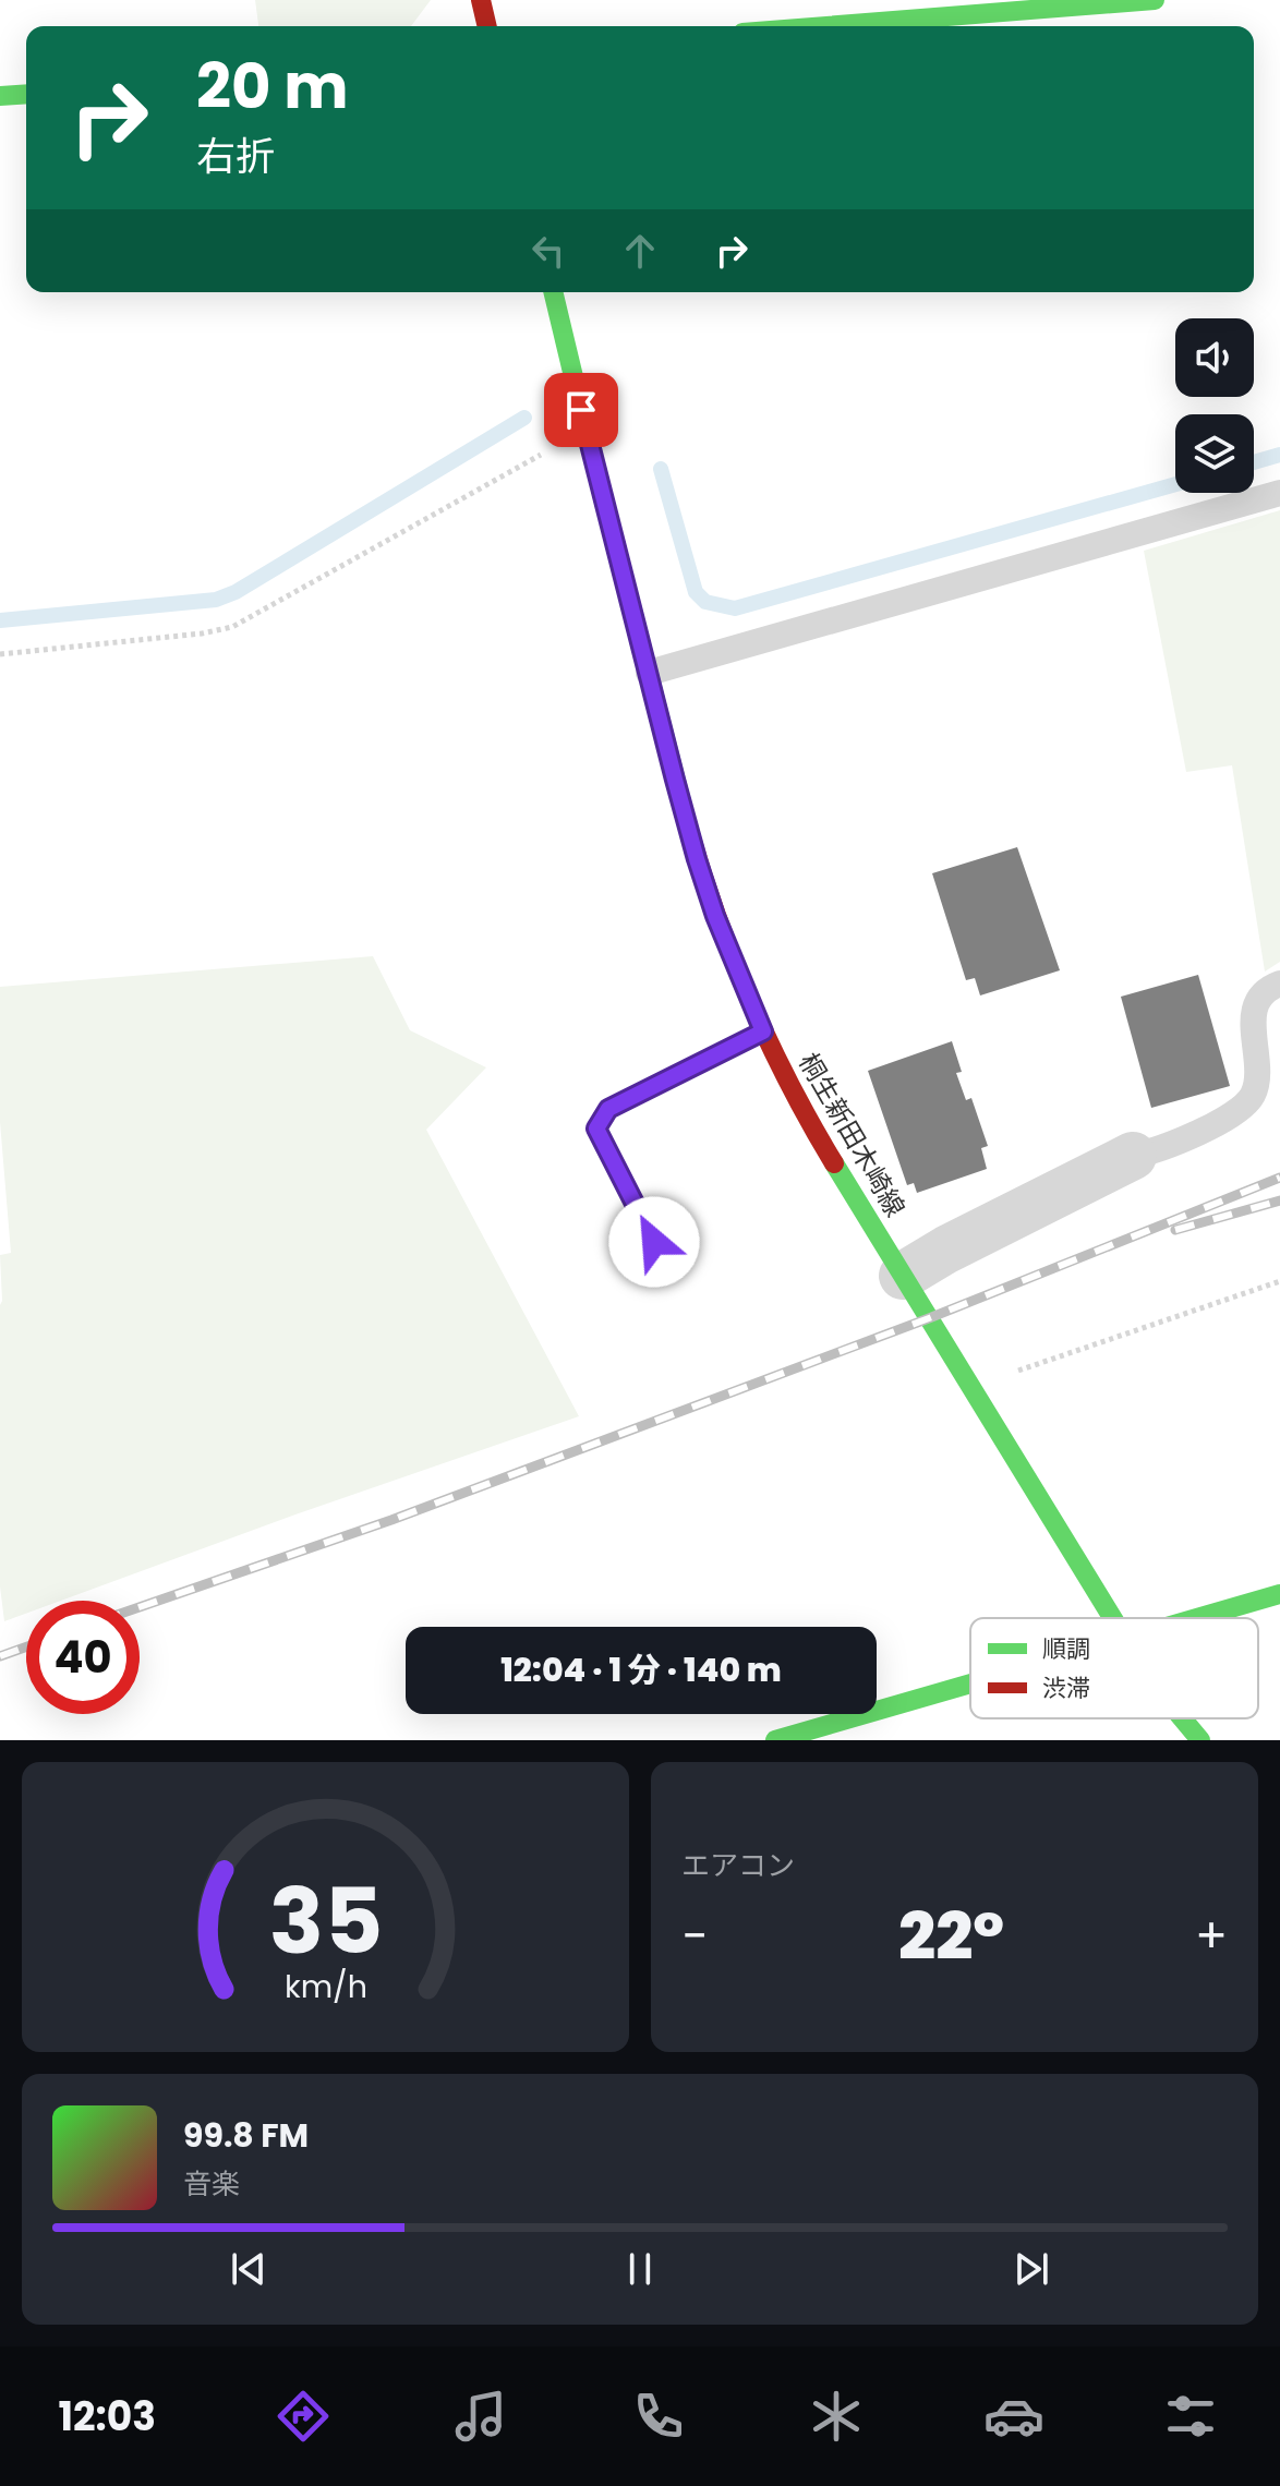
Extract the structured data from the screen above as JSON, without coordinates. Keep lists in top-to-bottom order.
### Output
{
  "streets": {
    "main road": ["桐生新田木崎線"]
  },
  "legend": ["順調", "渋滞"],
  "page": {
    "turn": ["20 m", "右折"],
    "limit": "40",
    "trip": "12:04 · 1 分 · 140 m",
    "tile": "エアコン",
    "heat": ["−", "22°", "+"],
    "song": ["99.8 FM", "音楽"],
    "tabs": "12:03",
    "gauge": ["35", "km/h"]
  }
}
